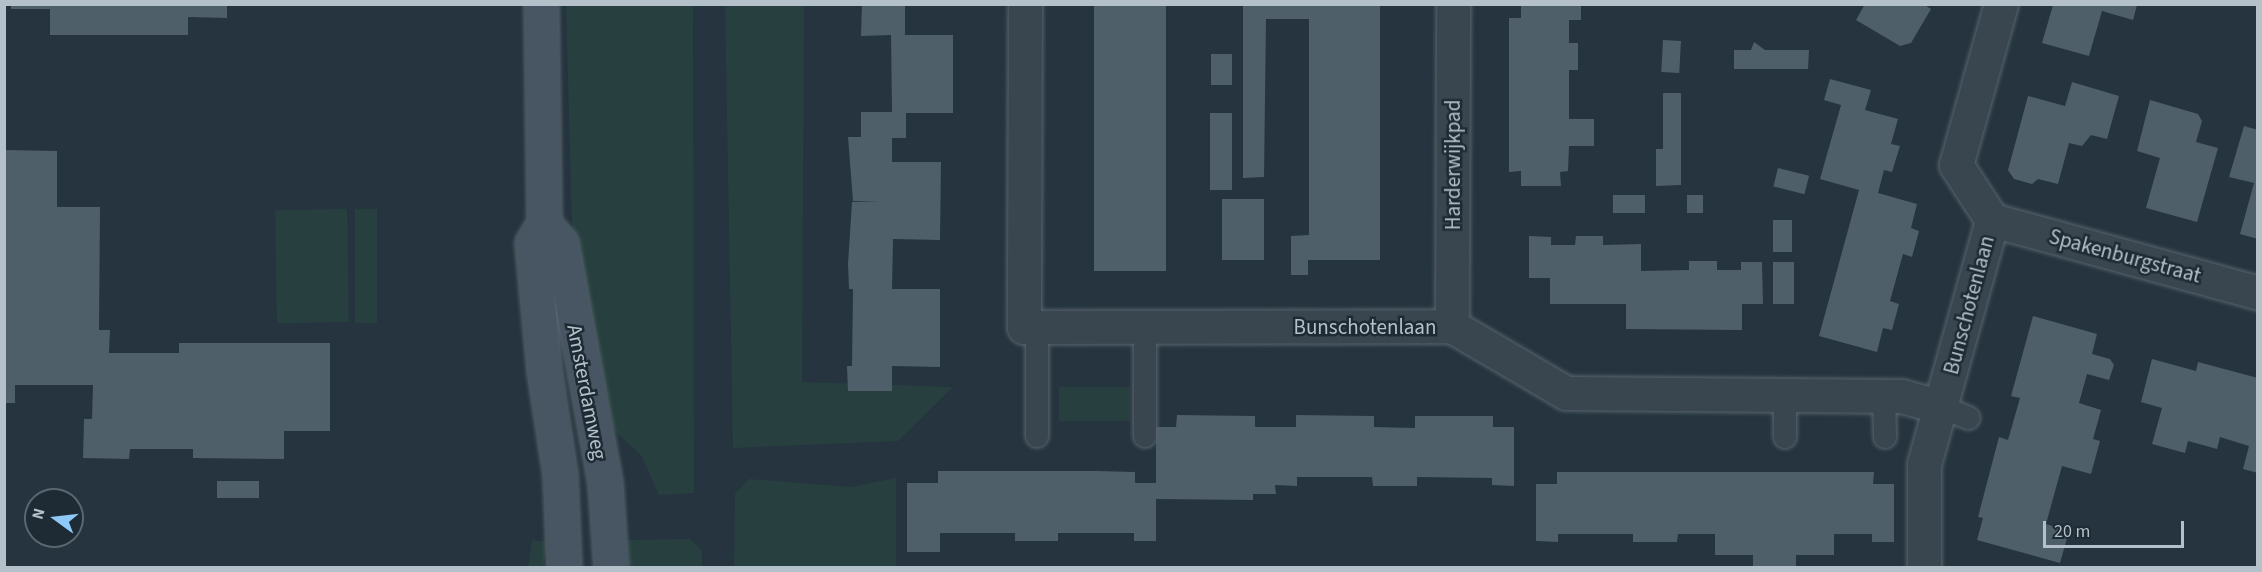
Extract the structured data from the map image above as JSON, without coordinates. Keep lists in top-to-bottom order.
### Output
{
  "streets": {
    "main road": ["Amsterdamweg"],
    "street": ["Harderwijkpad", "Spakenburgstraat", "Bunschotenlaan"]
  },
  "crossings": [
    ["Harderwijkpad", "Bunschotenlaan"],
    ["Spakenburgstraat", "Bunschotenlaan"]
  ],
  "scale_bar": "20 m",
  "north": "left"
}
